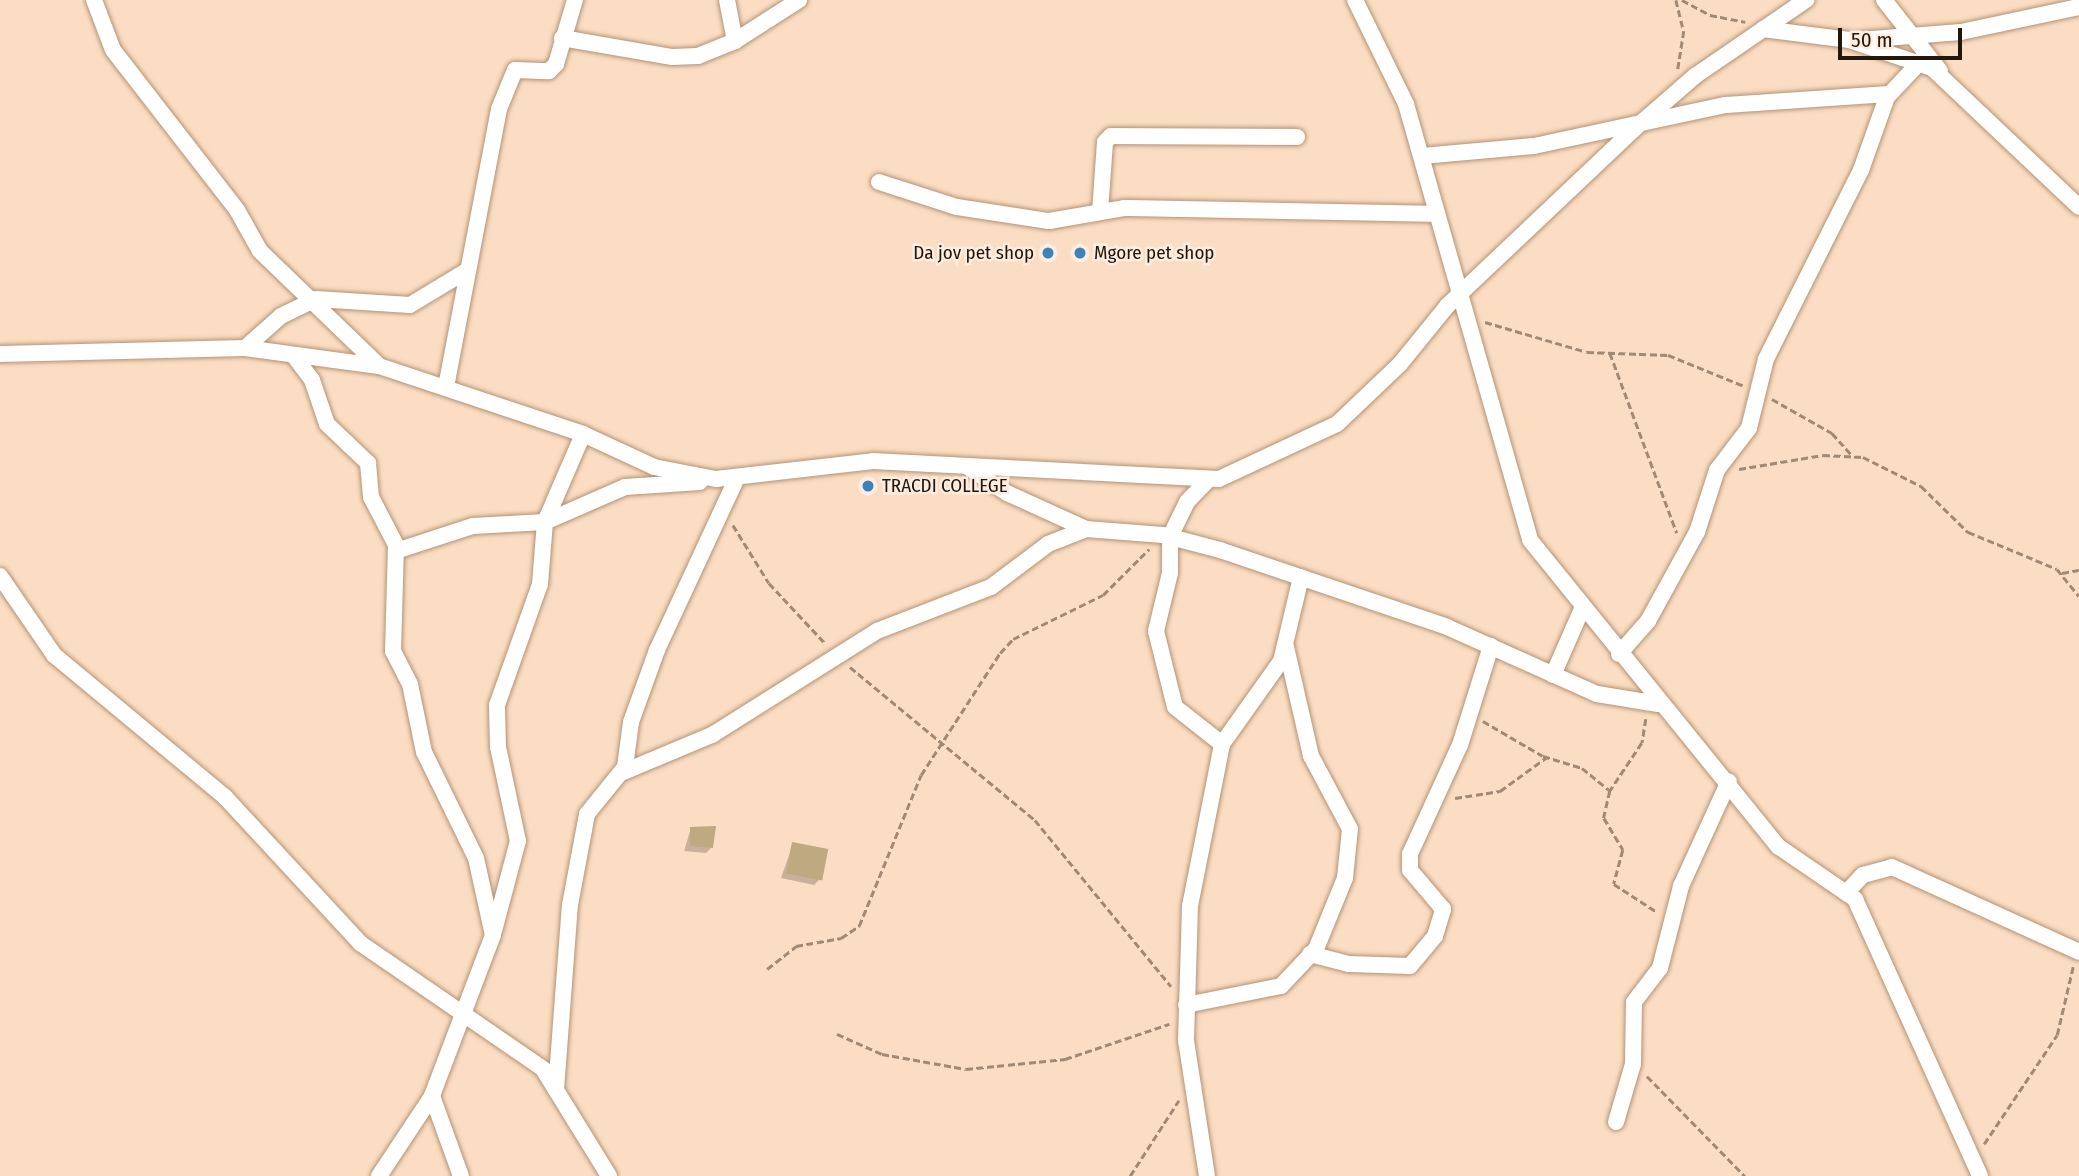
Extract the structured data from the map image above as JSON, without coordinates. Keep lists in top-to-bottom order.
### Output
{
  "places": ["Da jov pet shop", "Mgore pet shop", "TRACDI COLLEGE"],
  "scale_bar": "50 m"
}
